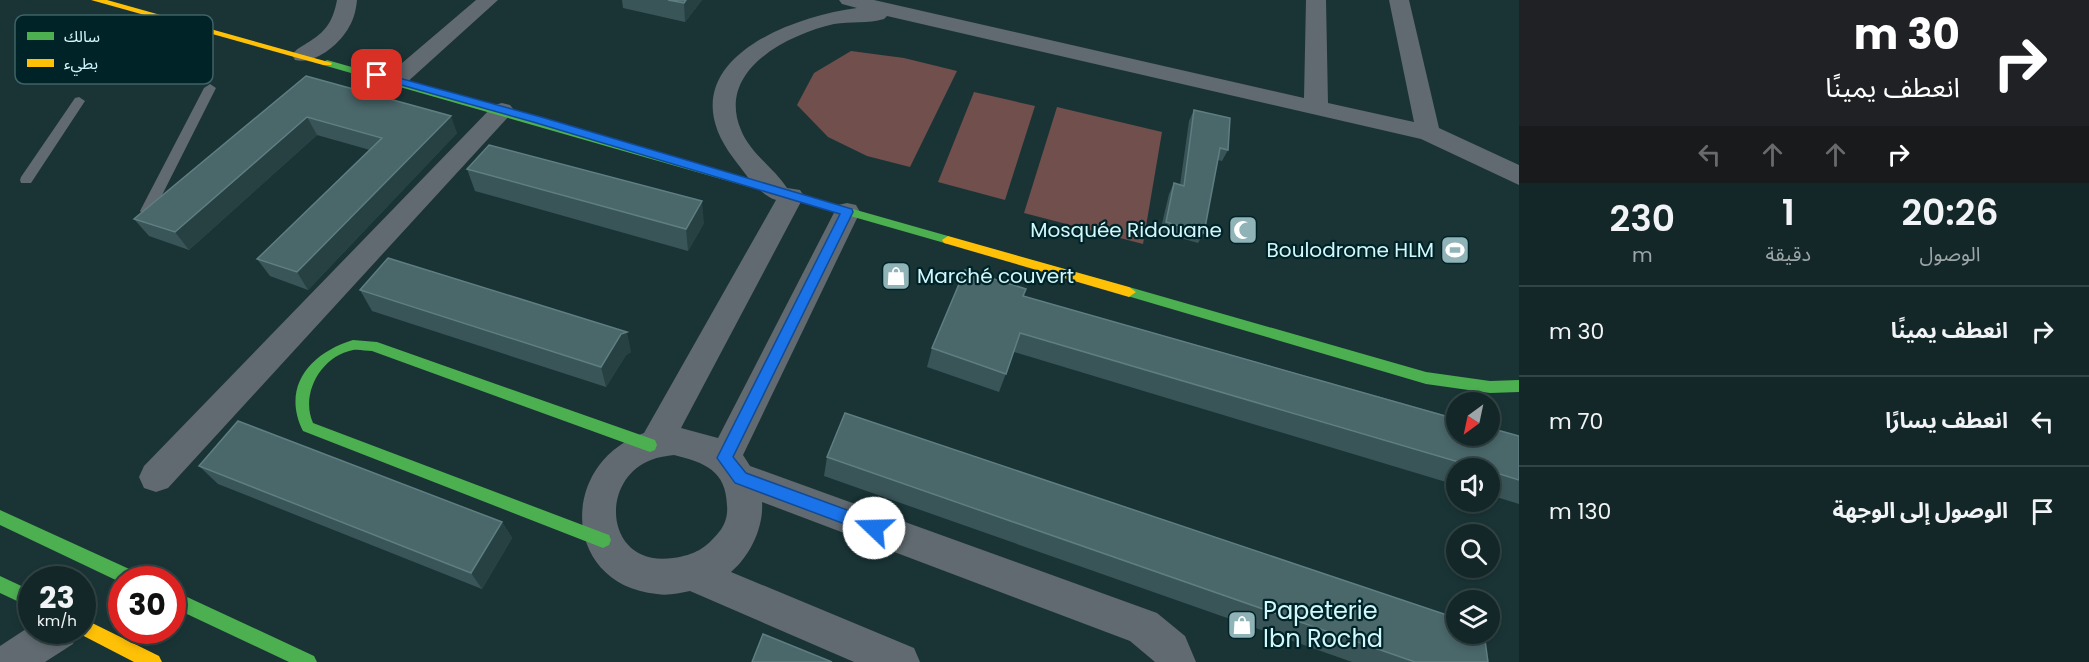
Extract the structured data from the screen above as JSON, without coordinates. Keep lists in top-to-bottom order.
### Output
{
  "places": {
    "mosque": ["Mosquée Ridouane"],
    "sports": ["Boulodrome HLM"],
    "shop": ["Marché couvert", "Papeterie Ibn Rochd"]
  },
  "legend": ["سالك", "بطيء"],
  "north": "bottom left",
  "page": {
    "turn": ["30 m", "انعطف يمينًا"],
    "eta": [
      "20:26",
      "الوصول",
      "1",
      "دقيقة",
      "230",
      "m"
    ],
    "list": [
      {
        "name": "انعطف يمينًا",
        "value": "30 m"
      },
      {
        "name": "انعطف يسارًا",
        "value": "70 m"
      },
      {
        "name": "الوصول إلى الوجهة",
        "value": "130 m"
      }
    ],
    "speed": "23 km/h",
    "limit": "30"
  }
}
